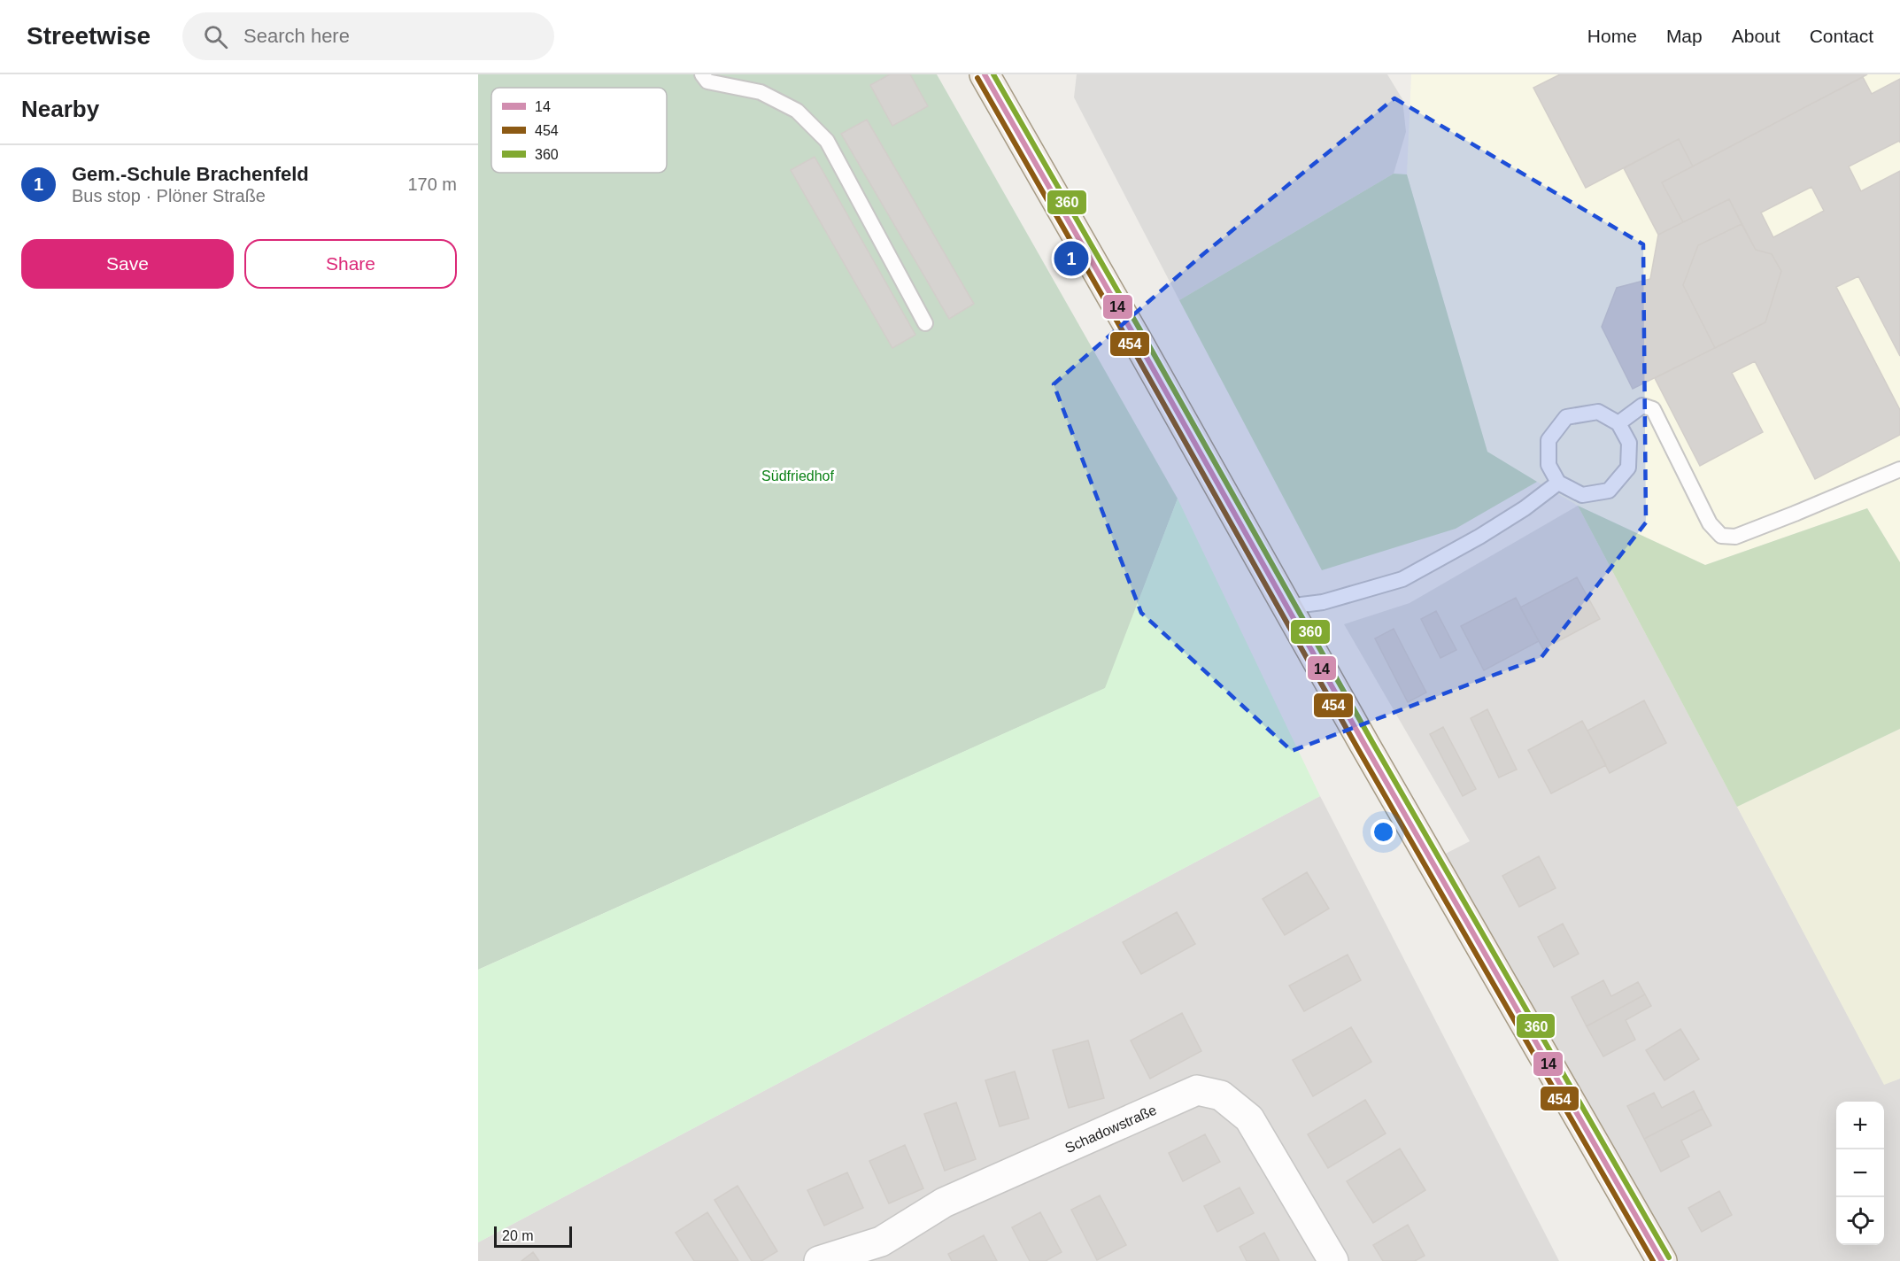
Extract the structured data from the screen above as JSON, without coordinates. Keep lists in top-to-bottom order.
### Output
{
  "streets": {
    "street": ["Schadowstraße"]
  },
  "parks": ["Südfriedhof"],
  "lines": ["transit line 14", "transit line 360", "transit line 454"],
  "legend": ["14", "454", "360"],
  "scale_bar": "20 m",
  "page": {
    "header": "Streetwise",
    "search": "Search here",
    "nav": [
      "Home",
      "Map",
      "About",
      "Contact"
    ],
    "heading": "Nearby",
    "list": [
      {
        "mark": "1",
        "name": "Gem.-Schule Brachenfeld",
        "note": "Bus stop · Plöner Straße",
        "value": "170 m"
      }
    ],
    "buttons": ["Save", "Share"],
    "pins": "1",
    "map_buttons": ["+", "−"],
    "scale": "20 m"
  }
}
